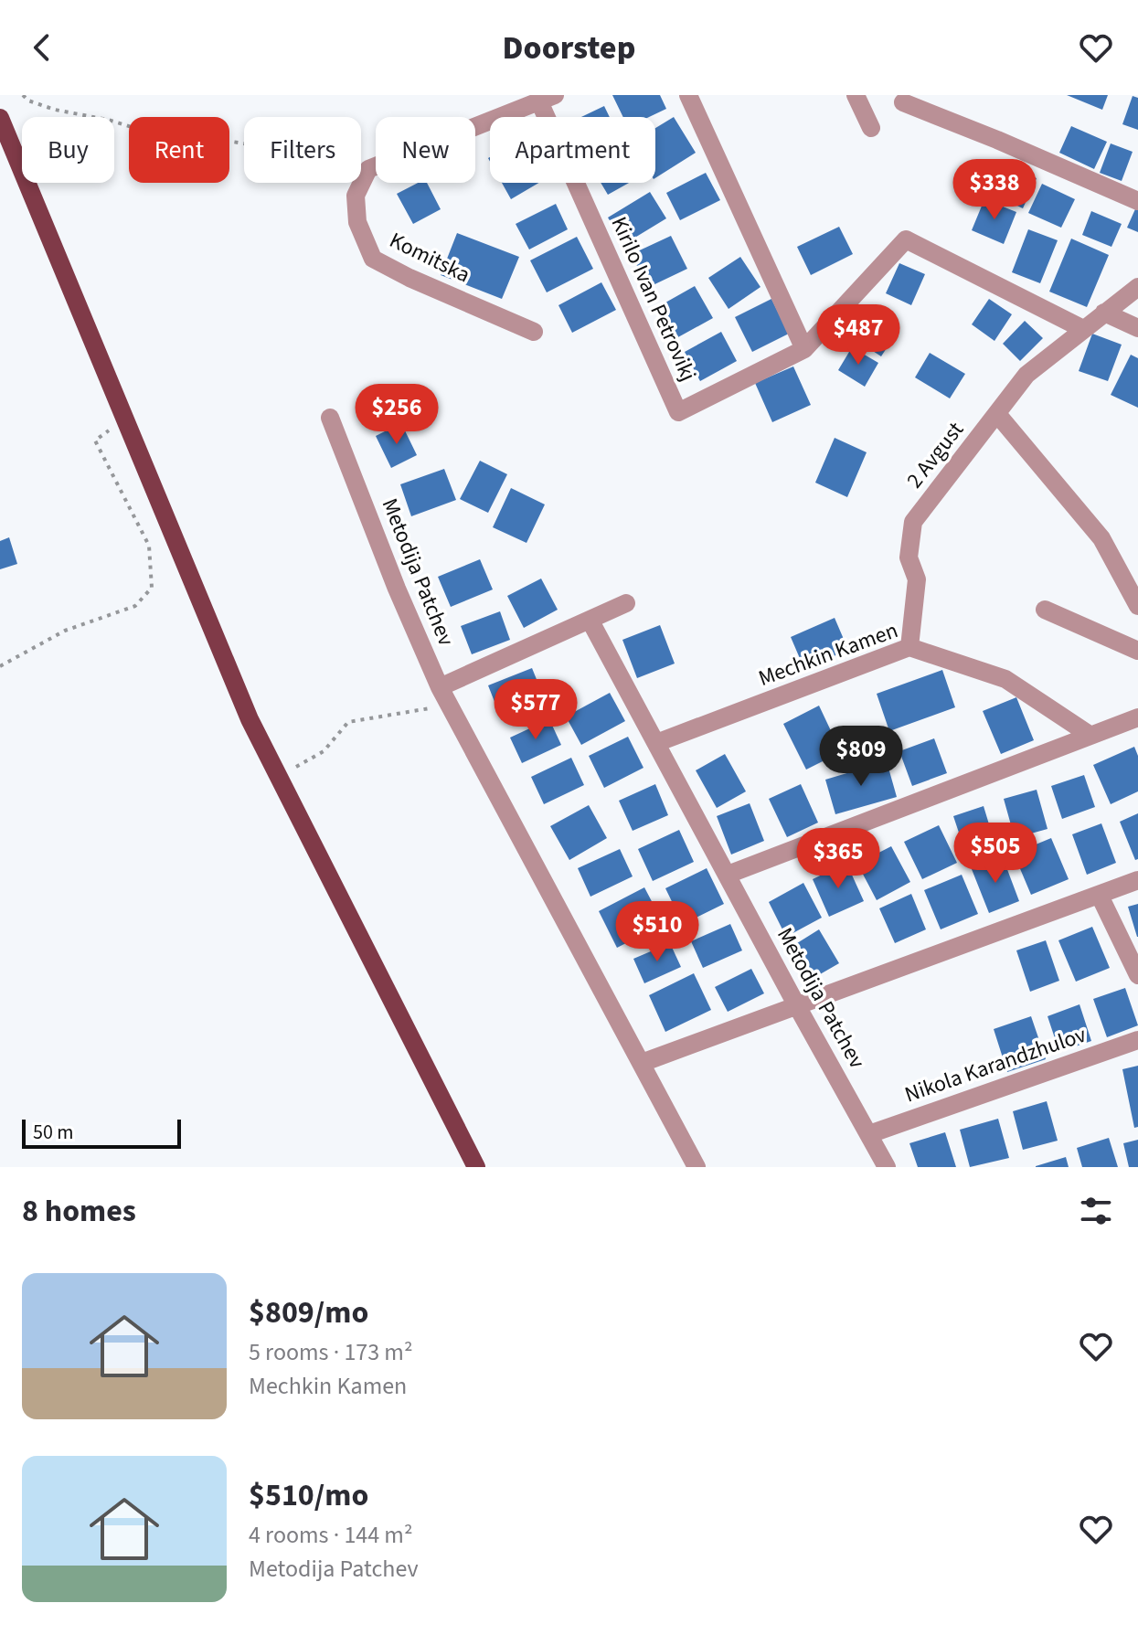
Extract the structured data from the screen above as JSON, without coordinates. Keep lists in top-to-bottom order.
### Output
{
  "streets": {
    "street": [
      "Komitska",
      "Kirilo Ivan Petrovikj",
      "2 Avgust",
      "Metodija Patchev",
      "Mechkin Kamen",
      "Nikola Karandzhulov"
    ]
  },
  "crossings": [
    ["2 Avgust", "Mechkin Kamen"],
    ["Metodija Patchev", "Mechkin Kamen"],
    ["Metodija Patchev", "Nikola Karandzhulov"]
  ],
  "scale_bar": "50 m",
  "page": {
    "header": "Doorstep",
    "chip": [
      "Buy",
      "Rent",
      "Filters",
      "New",
      "Apartment"
    ],
    "price": [
      "$338",
      "$487",
      "$256",
      "$577",
      "$809",
      "$505",
      "$365",
      "$510"
    ],
    "scale": "50 m",
    "heading": "8 homes",
    "list": [
      {
        "name": "$809/mo",
        "note": "5 rooms · 173 m² · Mechkin Kamen"
      },
      {
        "name": "$510/mo",
        "note": "4 rooms · 144 m² · Metodija Patchev"
      }
    ]
  }
}
